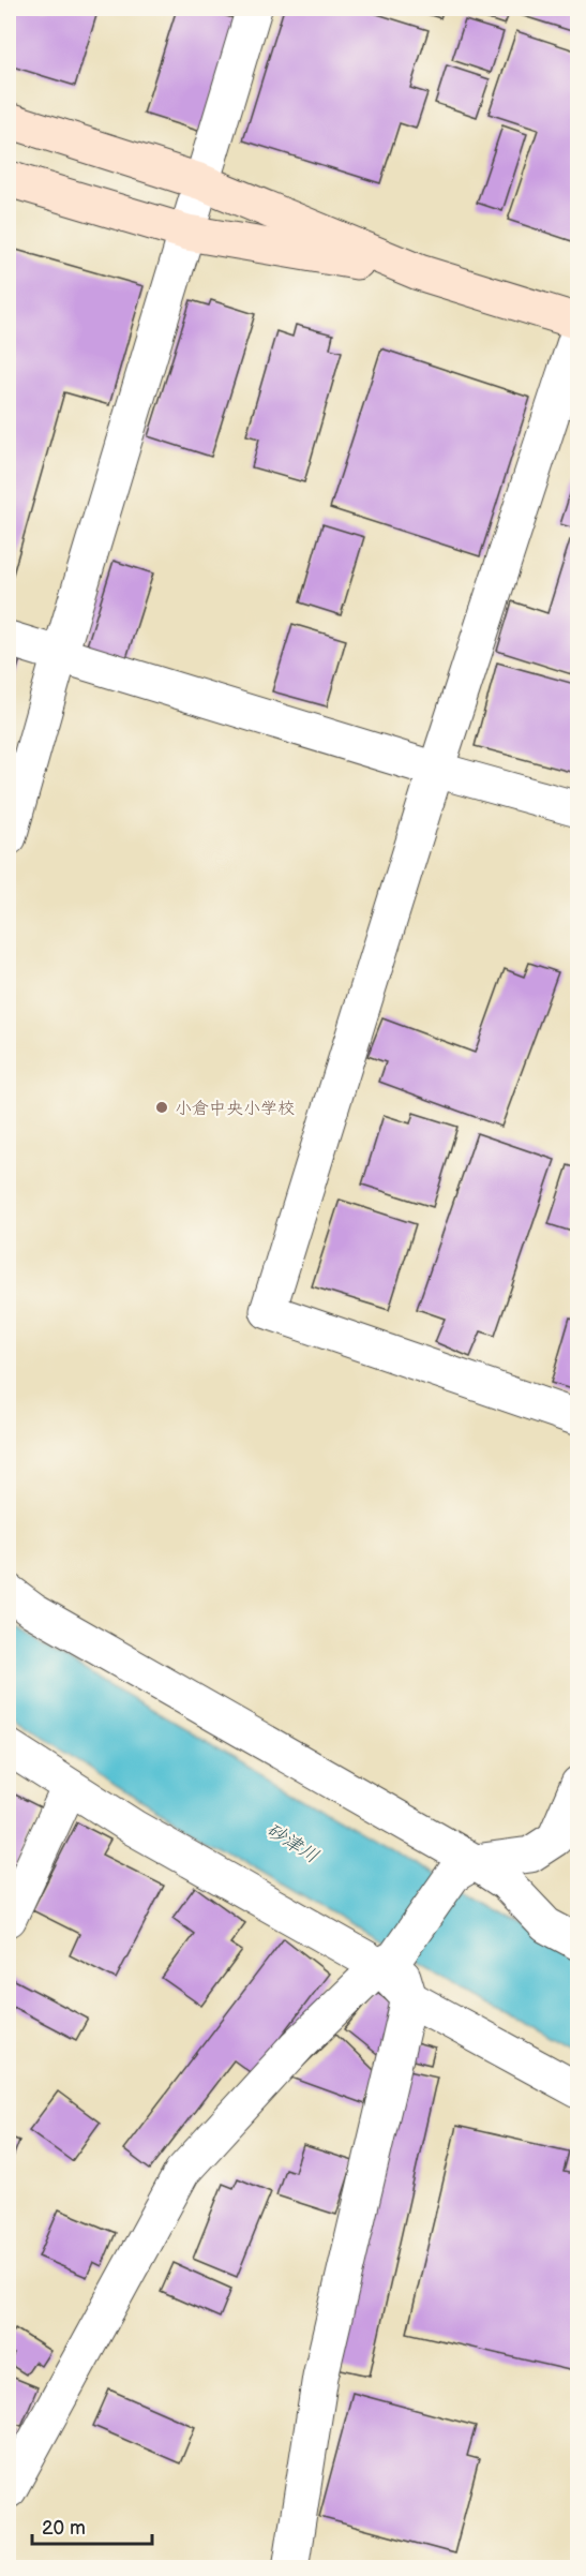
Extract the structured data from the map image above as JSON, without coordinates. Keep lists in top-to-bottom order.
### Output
{
  "water": ["砂津川"],
  "places": ["小倉中央小学校"],
  "scale_bar": "20 m"
}
